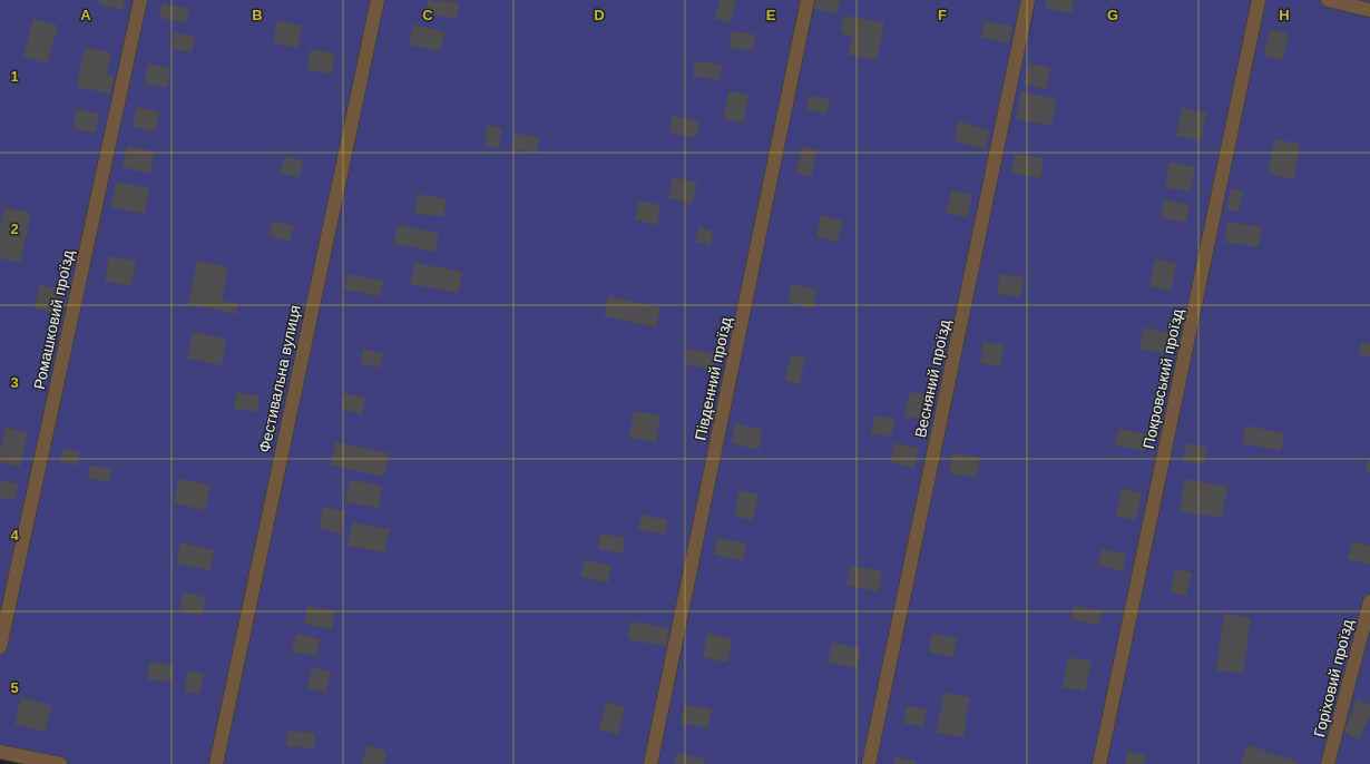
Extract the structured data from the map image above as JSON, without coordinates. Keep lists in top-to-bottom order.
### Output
{
  "streets": {
    "street": [
      "Ромашковий проїзд",
      "Фестивальна вулиця",
      "Південний проїзд",
      "Весняний проїзд",
      "Покровський проїзд",
      "Горіховий проїзд"
    ]
  },
  "grid": {
    "columns": [
      "A",
      "B",
      "C",
      "D",
      "E",
      "F",
      "G",
      "H"
    ],
    "rows": [
      "1",
      "2",
      "3",
      "4",
      "5"
    ]
  }
}
